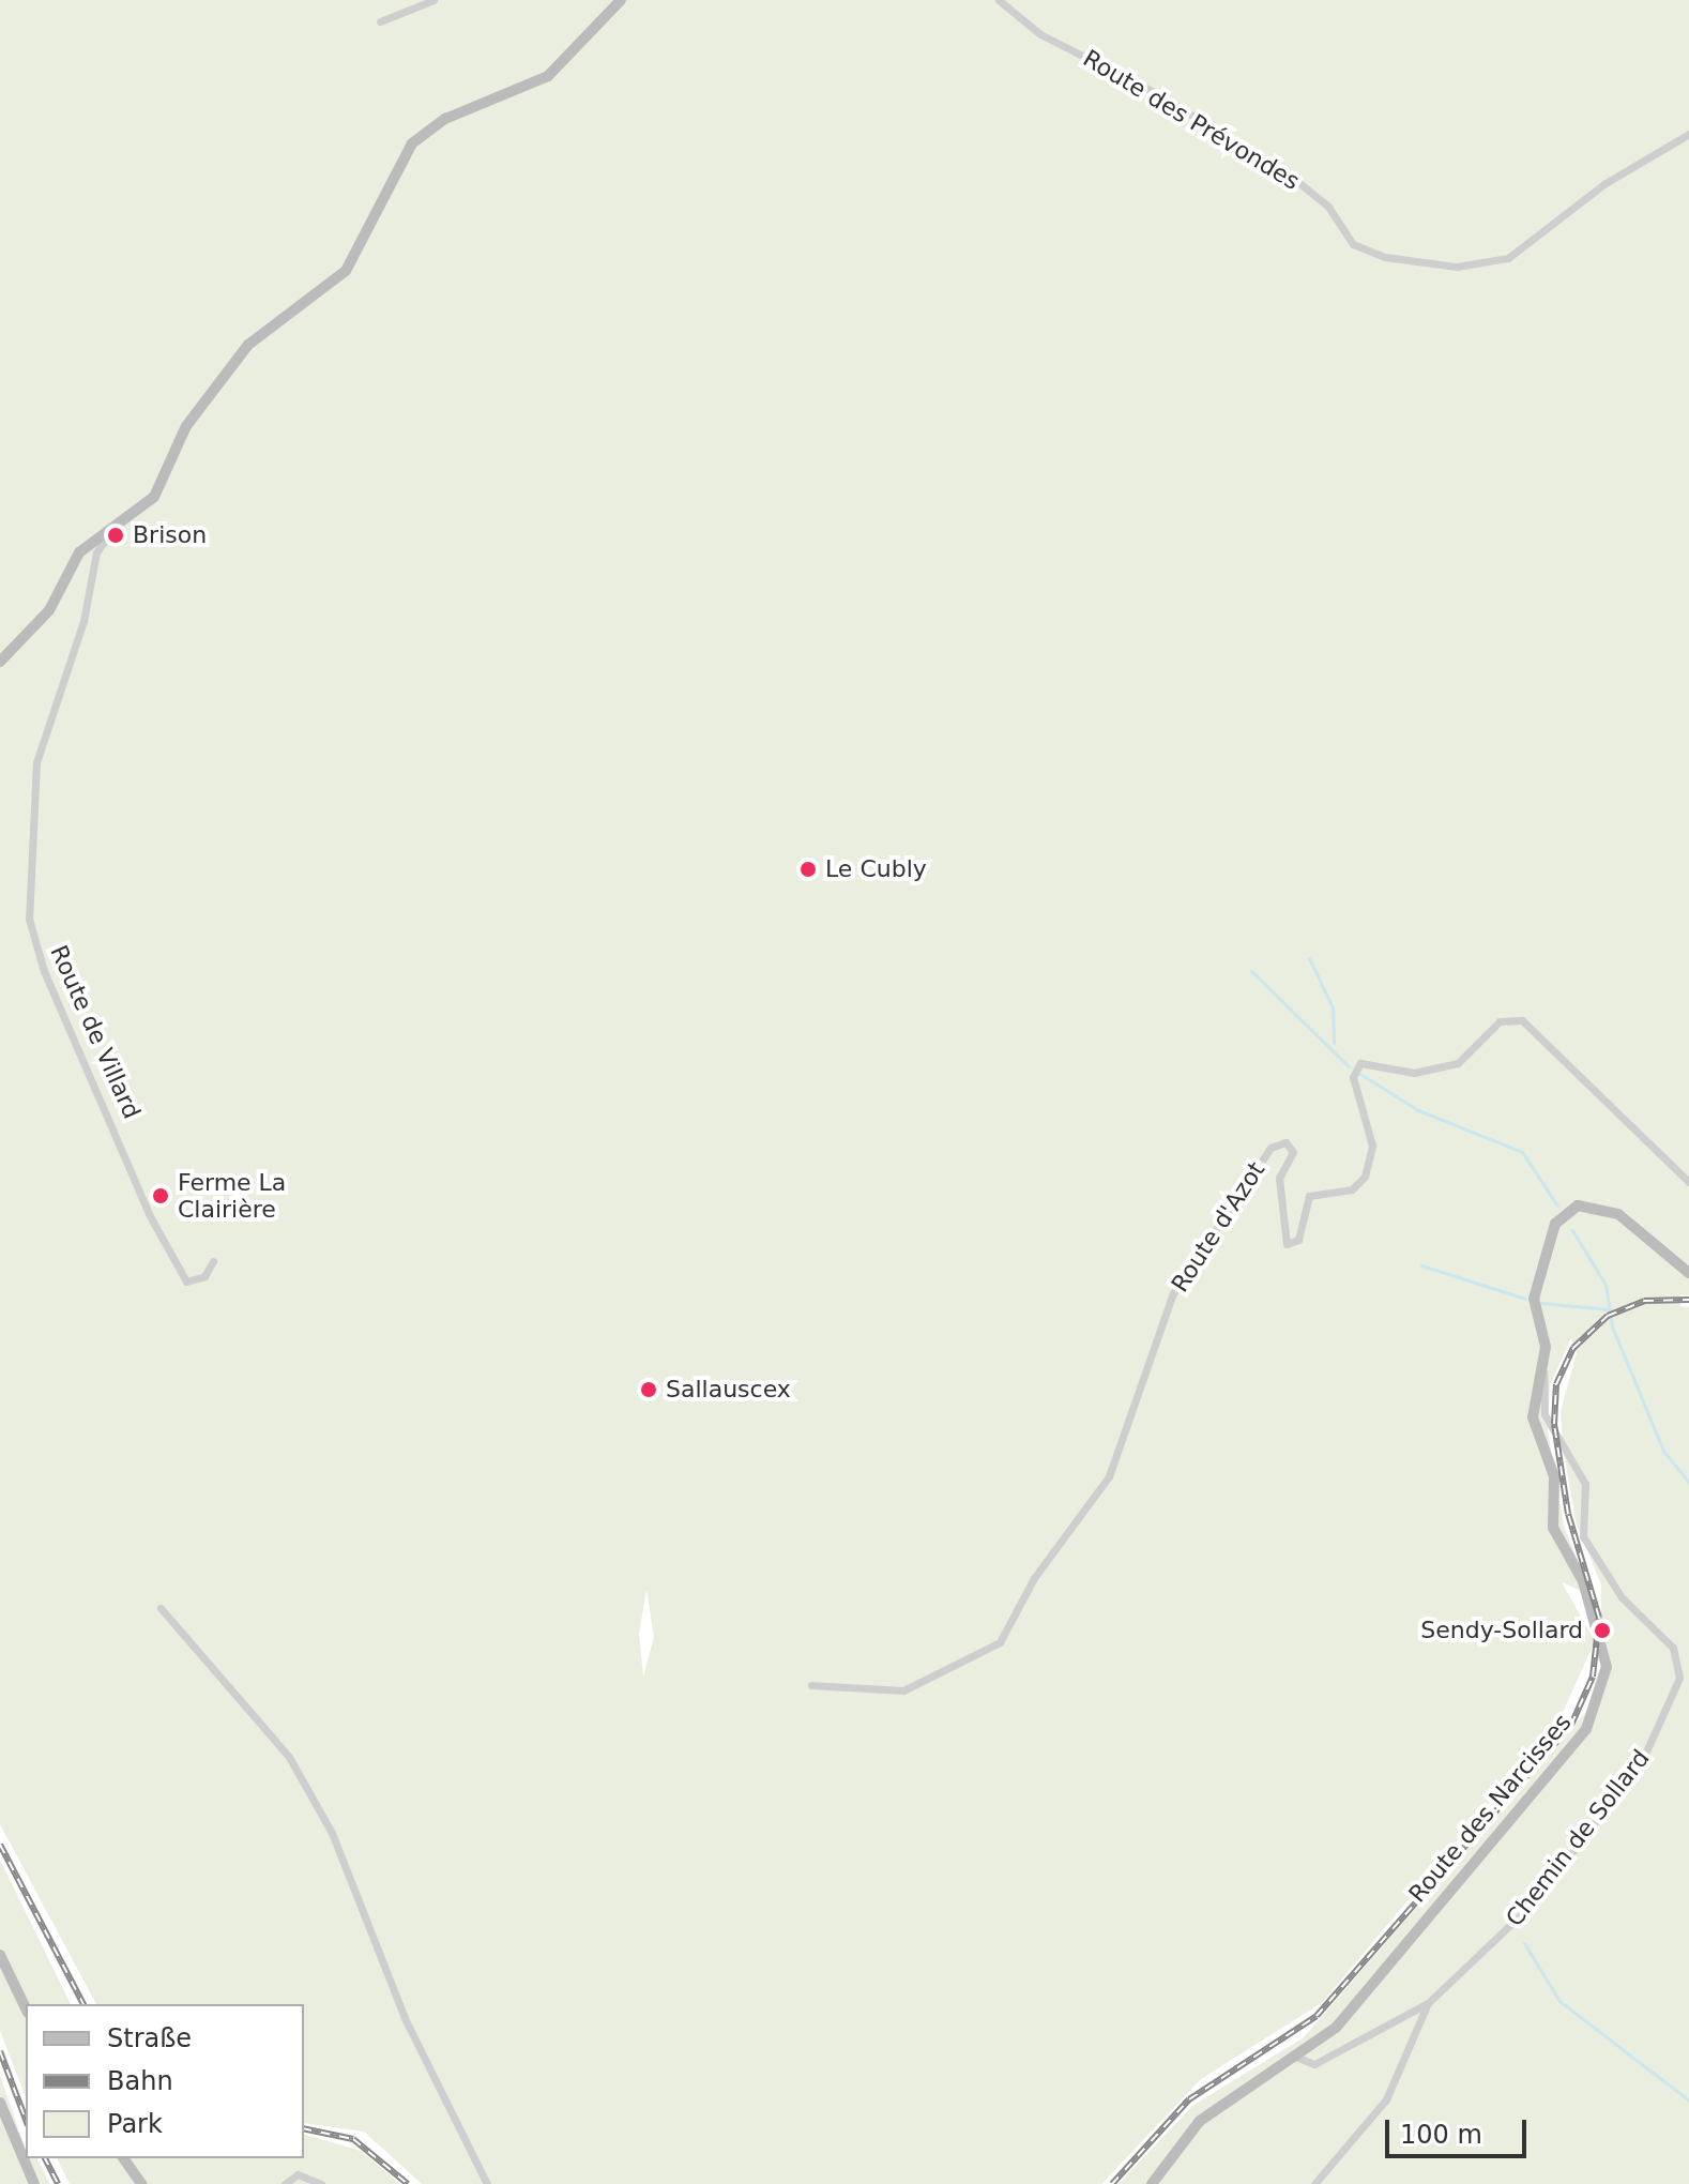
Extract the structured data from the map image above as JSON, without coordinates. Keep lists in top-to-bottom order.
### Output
{
  "streets": {
    "street": [
      "Route des Prévondes",
      "Route de Villard",
      "Route d'Azot",
      "Route des Narcisses",
      "Chemin de Sollard"
    ]
  },
  "crossings": [
    ["Route des Narcisses", "Chemin de Sollard"]
  ],
  "places": [
    "Brison",
    "Le Cubly",
    "Ferme La Clairière",
    "Sallauscex",
    "Sendy-Sollard"
  ],
  "legend": ["Straße", "Bahn", "Park"],
  "scale_bar": "100 m"
}
